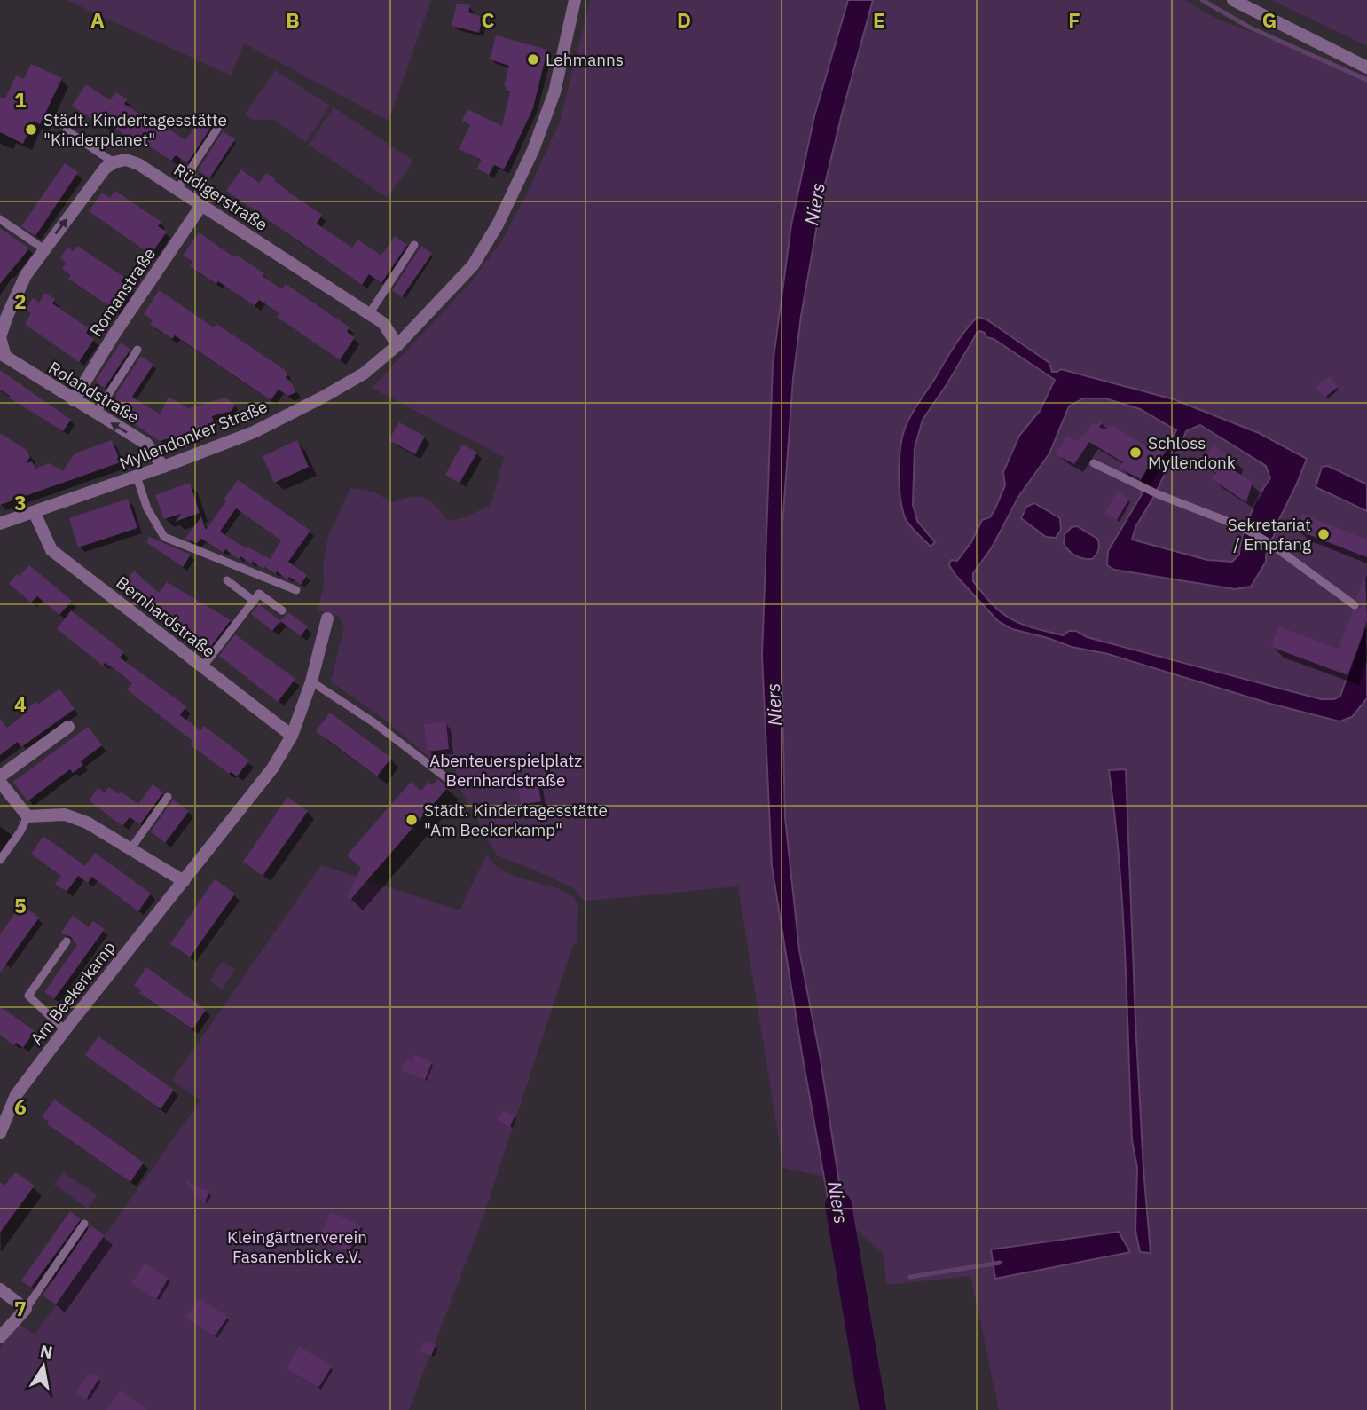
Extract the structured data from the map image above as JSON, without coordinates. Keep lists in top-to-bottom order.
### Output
{
  "streets": {
    "street": [
      "Rüdigerstraße",
      "Romanstraße",
      "Rolandstraße",
      "Myllendonker Straße",
      "Bernhardstraße",
      "Am Beekerkamp"
    ]
  },
  "crossings": [
    ["Rüdigerstraße", "Romanstraße"],
    ["Rüdigerstraße", "Myllendonker Straße"],
    ["Romanstraße", "Rolandstraße"],
    ["Rolandstraße", "Myllendonker Straße"],
    ["Myllendonker Straße", "Bernhardstraße"],
    ["Bernhardstraße", "Am Beekerkamp"]
  ],
  "one_way": ["Rolandstraße"],
  "water": ["Niers"],
  "parks": ["Abenteuerspielplatz Bernhardstraße", "Kleingärtnerverein Fasanenblick e.V."],
  "places": [
    "Lehmanns",
    "Städt. Kindertagesstätte \"Kinderplanet\"",
    "Schloss Myllendonk",
    "Sekretariat / Empfang",
    "Städt. Kindertagesstätte \"Am Beekerkamp\""
  ],
  "north": "top",
  "grid": {
    "columns": [
      "A",
      "B",
      "C",
      "D",
      "E",
      "F",
      "G"
    ],
    "rows": [
      "1",
      "2",
      "3",
      "4",
      "5",
      "6",
      "7"
    ]
  }
}
